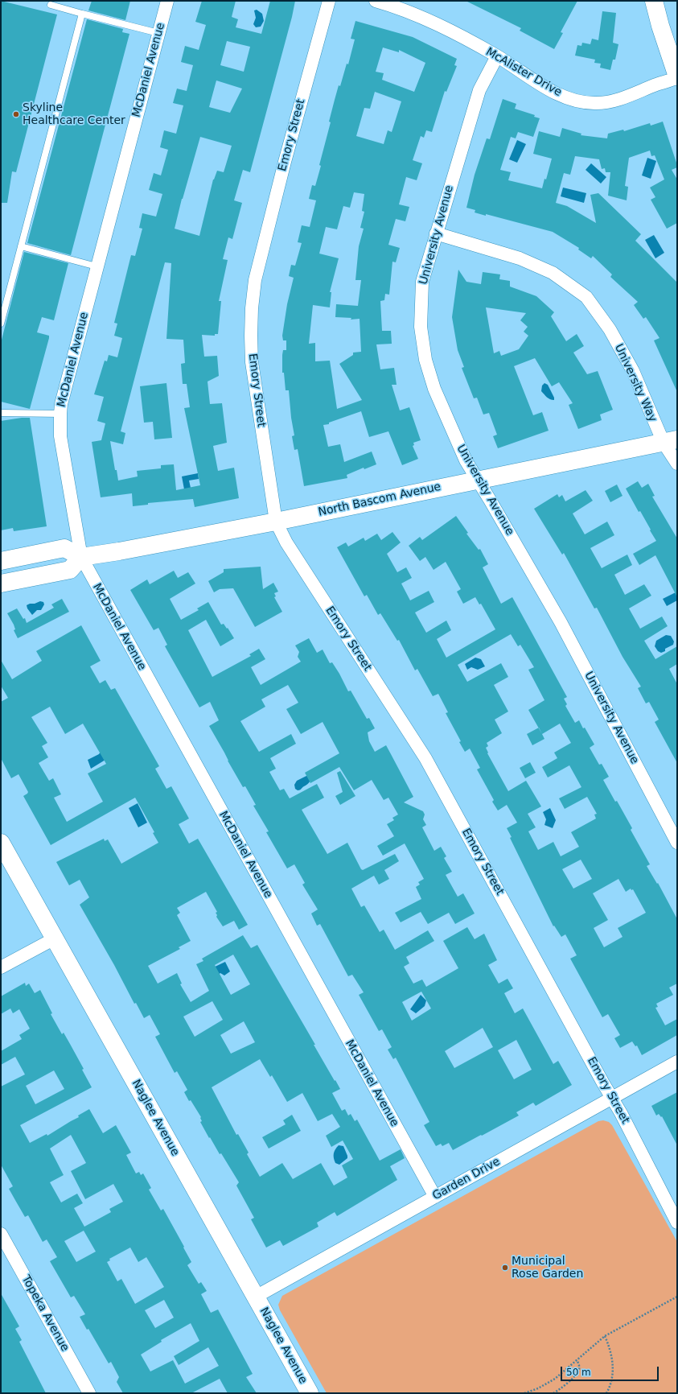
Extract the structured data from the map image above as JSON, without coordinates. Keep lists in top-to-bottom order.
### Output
{
  "streets": {
    "main road": ["North Bascom Avenue", "Naglee Avenue"],
    "street": [
      "McDaniel Avenue",
      "McAlister Drive",
      "Emory Street",
      "University Avenue",
      "University Way",
      "Garden Drive",
      "Topeka Avenue"
    ]
  },
  "crossings": [
    ["McDaniel Avenue", "North Bascom Avenue"],
    ["McDaniel Avenue", "Garden Drive"],
    ["McAlister Drive", "University Avenue"],
    ["Emory Street", "North Bascom Avenue"],
    ["Emory Street", "Garden Drive"],
    ["University Avenue", "University Way"],
    ["University Avenue", "North Bascom Avenue"],
    ["University Way", "North Bascom Avenue"],
    ["Naglee Avenue", "Garden Drive"]
  ],
  "places": ["Skyline Healthcare Center", "Municipal Rose Garden"],
  "scale_bar": "50 m"
}
